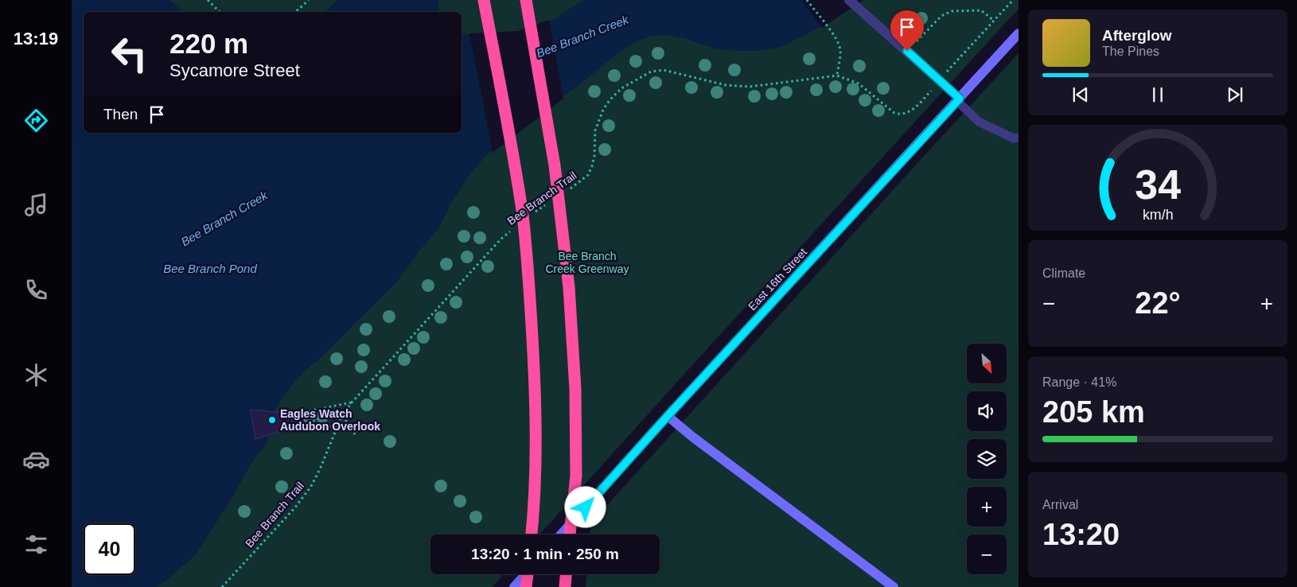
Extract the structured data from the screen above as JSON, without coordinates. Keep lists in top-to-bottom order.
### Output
{
  "streets": {
    "street": ["East 16th Street"],
    "path": ["Bee Branch Trail"]
  },
  "water": ["Bee Branch Creek", "Bee Branch Pond"],
  "parks": ["Bee Branch Creek Greenway"],
  "places": ["Eagles Watch Audubon Overlook"],
  "north": "bottom right",
  "page": {
    "tabs": "13:19",
    "turn": ["220 m", "Sycamore Street"],
    "song": ["Afterglow", "The Pines"],
    "then": "Then",
    "tile": [
      "Climate",
      ["Range · 41%", "205 km"],
      ["Arrival", "13:20"]
    ],
    "heat": ["−", "22°", "+"],
    "map_buttons": ["+", "−"],
    "limit": "40",
    "trip": "13:20 · 1 min · 250 m",
    "gauge": ["34", "km/h"]
  }
}
